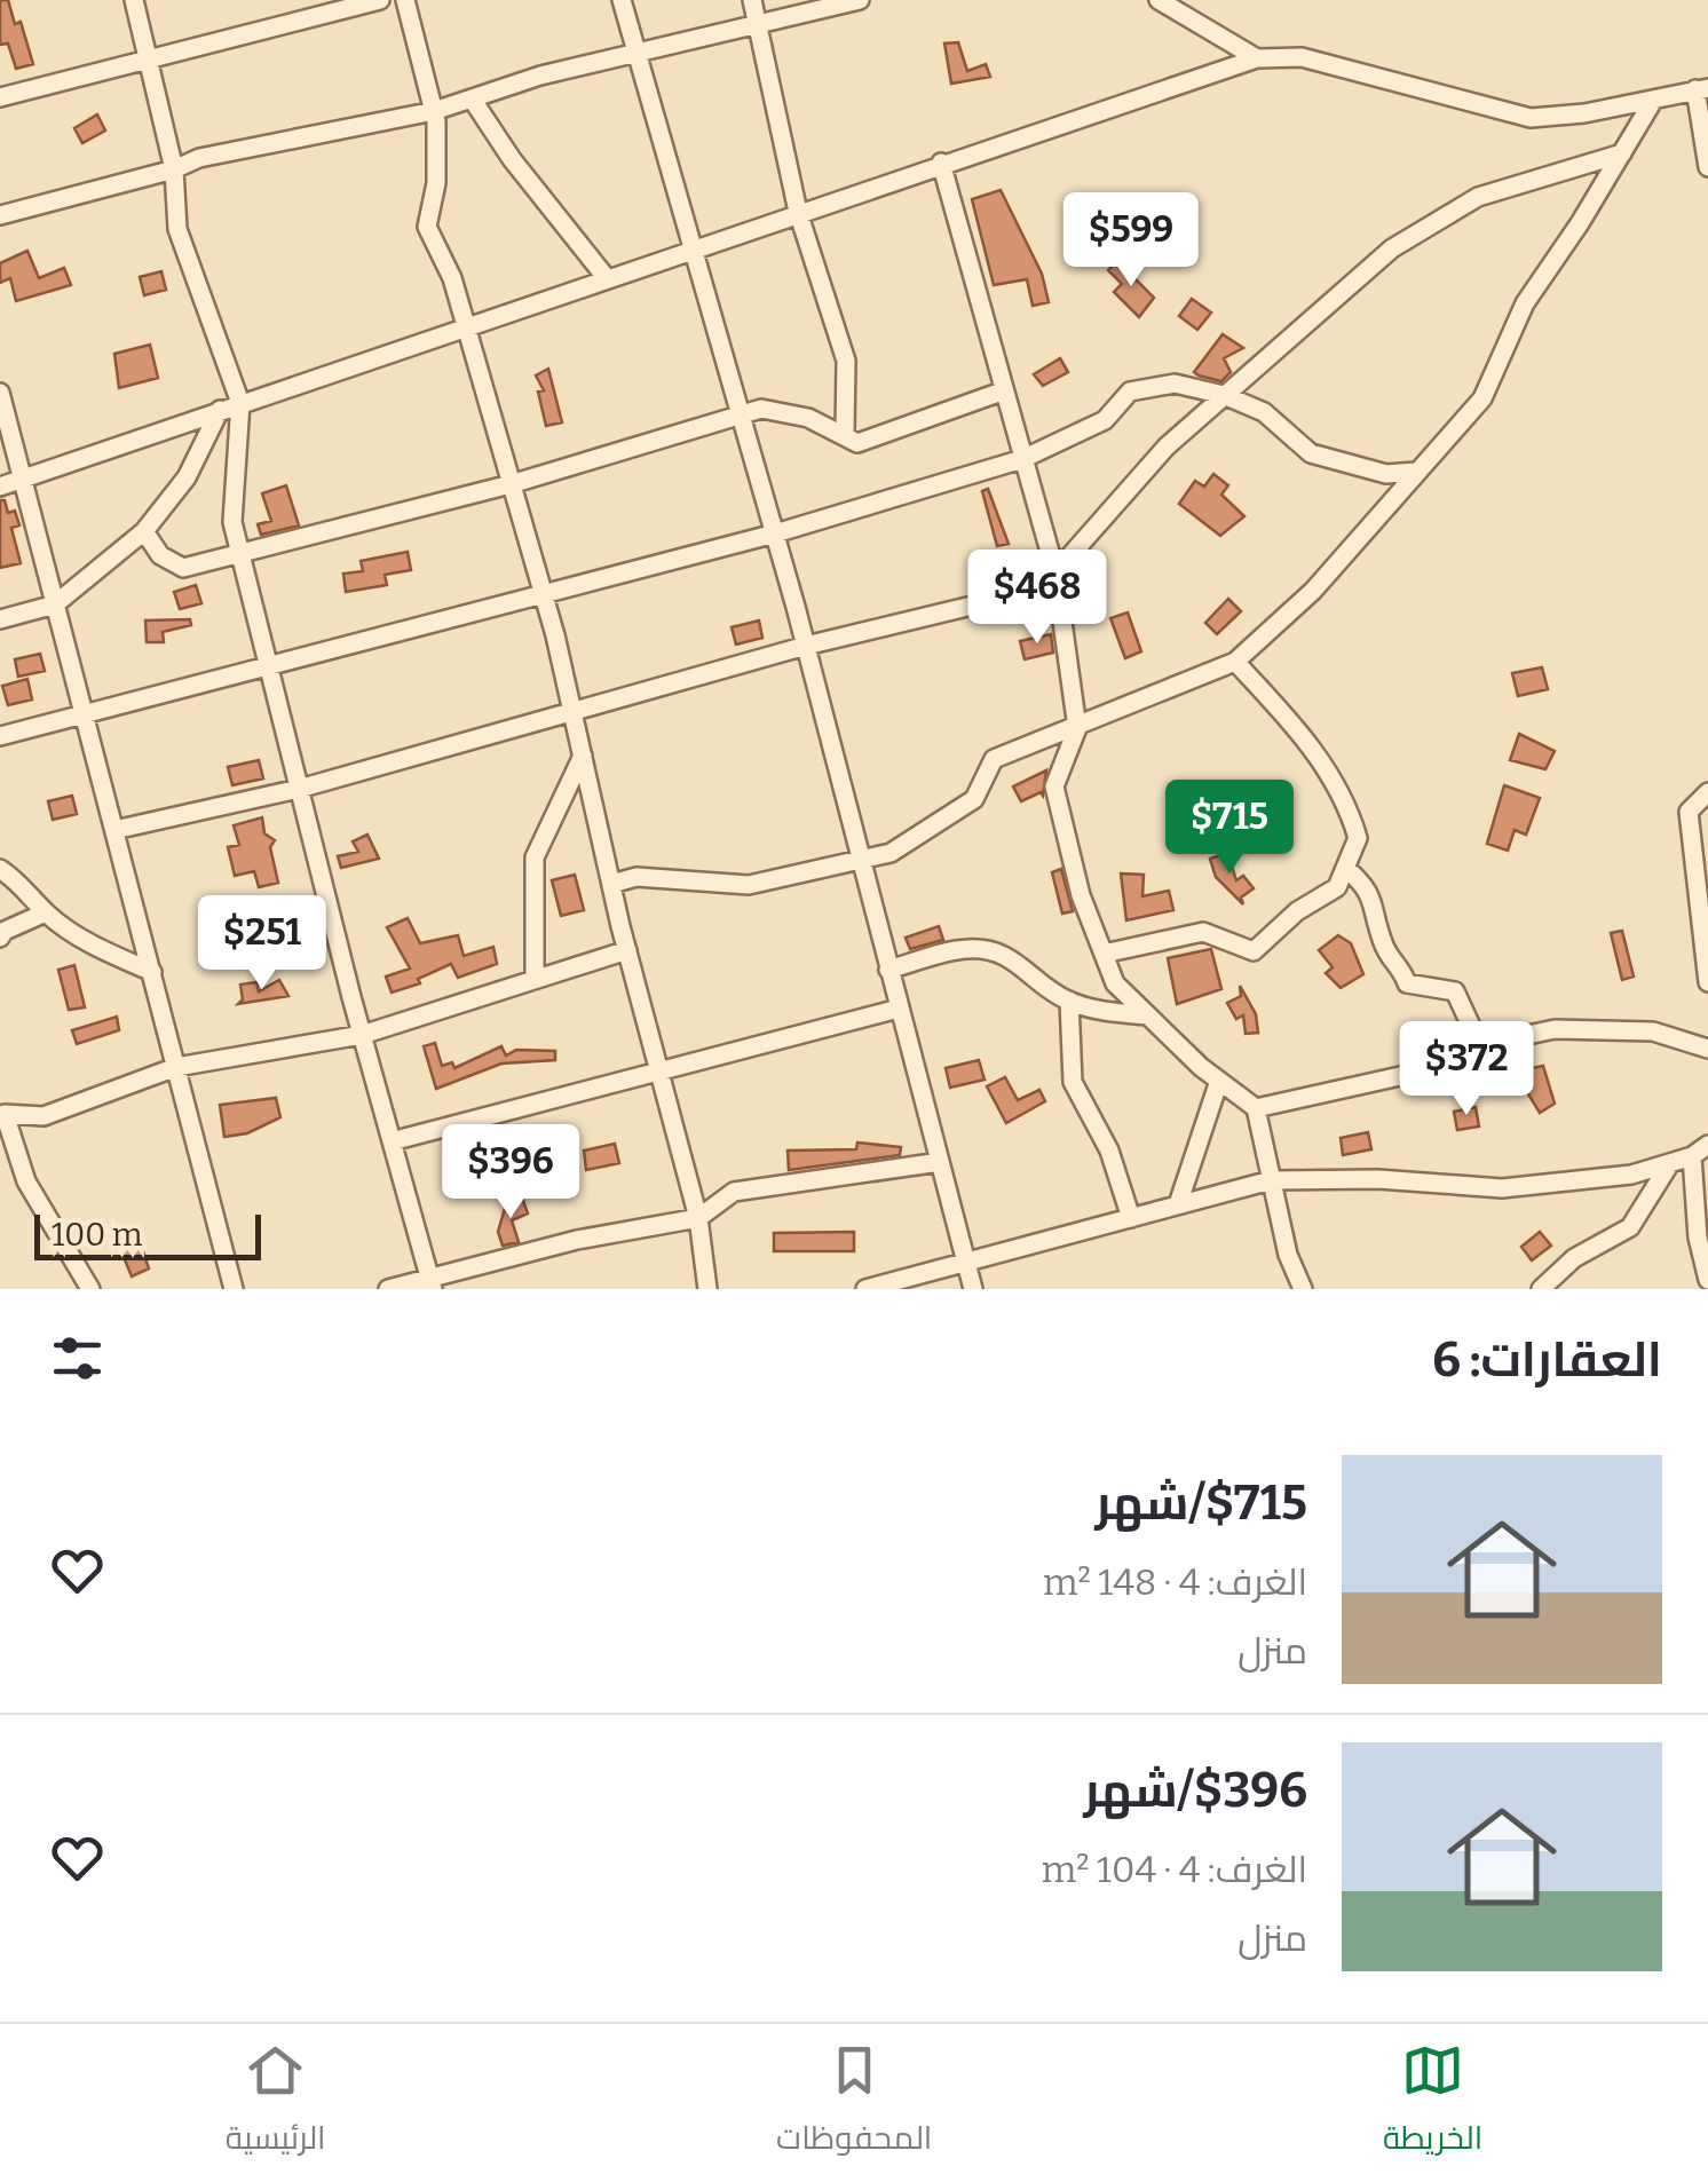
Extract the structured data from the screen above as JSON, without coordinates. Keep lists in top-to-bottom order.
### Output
{
  "scale_bar": "100 m",
  "page": {
    "price": [
      "$599",
      "$468",
      "$715",
      "$251",
      "$372",
      "$396"
    ],
    "scale": "100 m",
    "heading": "العقارات: 6",
    "list": [
      {
        "name": "$715/شهر",
        "note": "الغرف: 4 · 148 m² · منزل"
      },
      {
        "name": "$396/شهر",
        "note": "الغرف: 4 · 104 m² · منزل"
      }
    ],
    "tabs": ["الخريطة", "المحفوظات", "الرئيسية"]
  }
}
